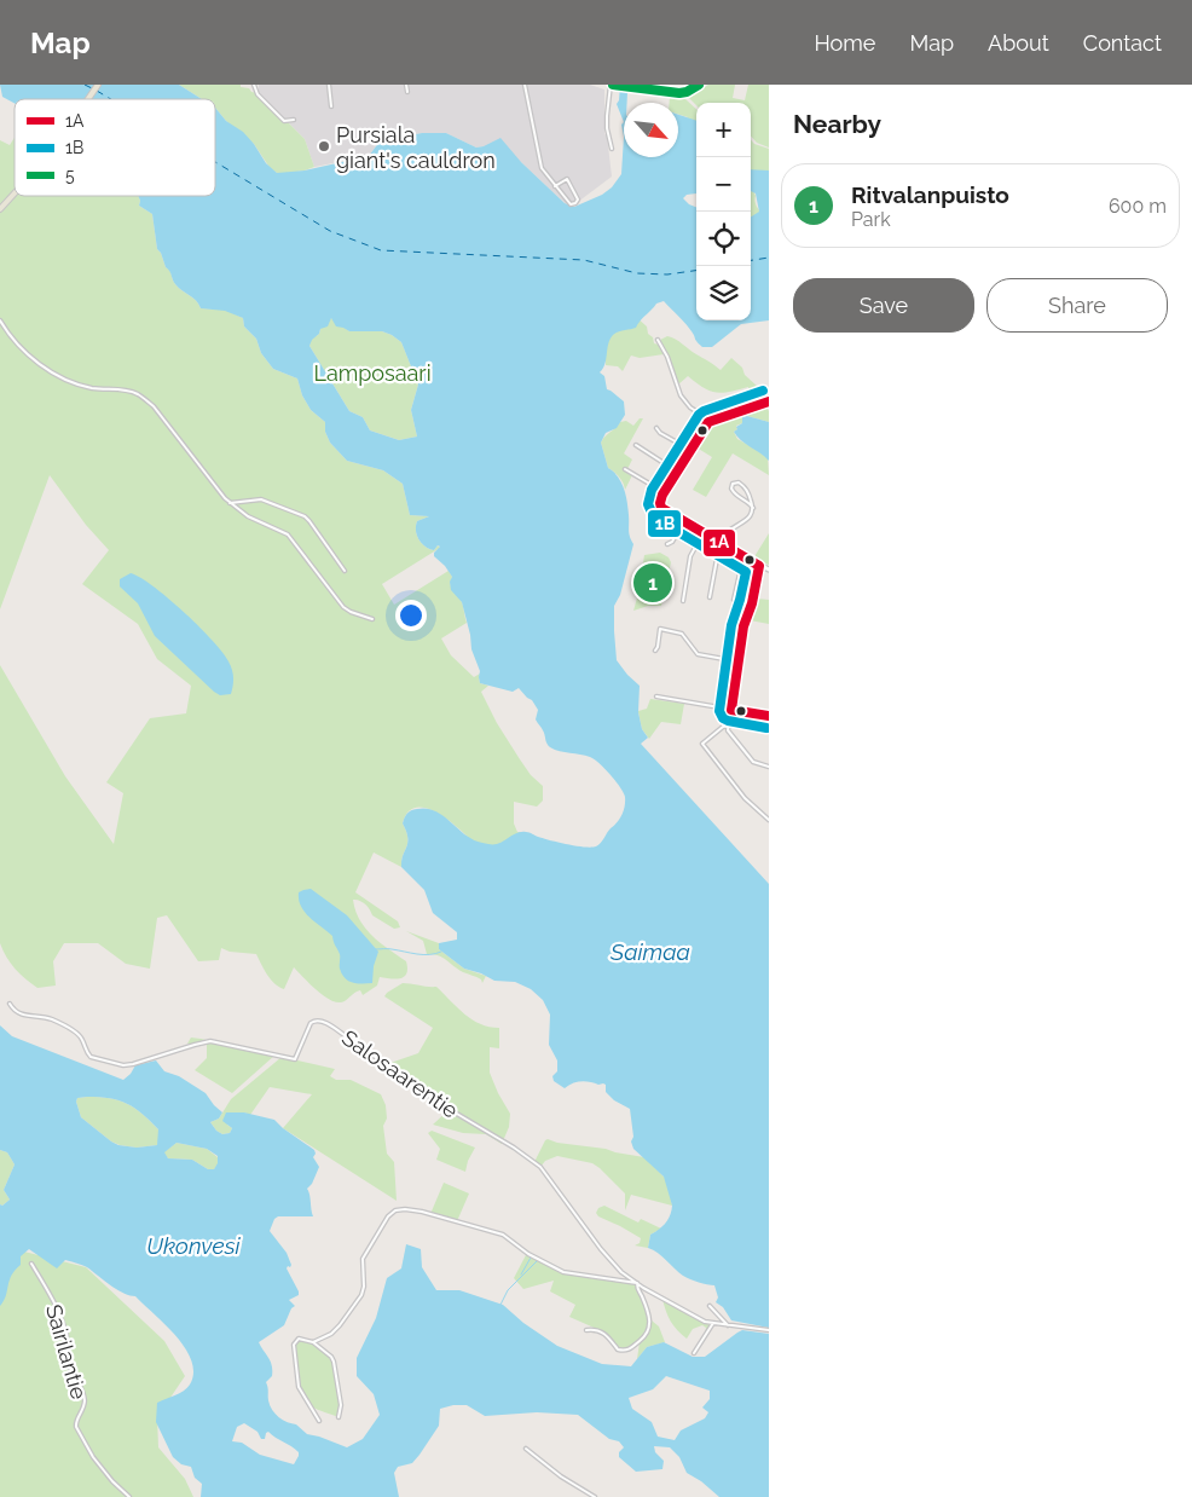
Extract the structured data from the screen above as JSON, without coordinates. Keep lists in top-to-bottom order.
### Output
{
  "streets": {
    "street": ["Salosaarentie", "Sairilantie"]
  },
  "water": ["Saimaa", "Ukonvesi"],
  "parks": ["Lamposaari"],
  "places": ["Pursiala giant's cauldron"],
  "lines": ["transit line 5", "transit line 1B", "transit line 1A"],
  "legend": ["1A", "1B", "5"],
  "north": "bottom right",
  "page": {
    "header": "Map",
    "nav": [
      "Home",
      "Map",
      "About",
      "Contact"
    ],
    "heading": "Nearby",
    "map_buttons": ["+", "−"],
    "list": [
      {
        "mark": "1",
        "name": "Ritvalanpuisto",
        "note": "Park",
        "value": "600 m"
      }
    ],
    "buttons": ["Save", "Share"],
    "pins": "1"
  }
}
